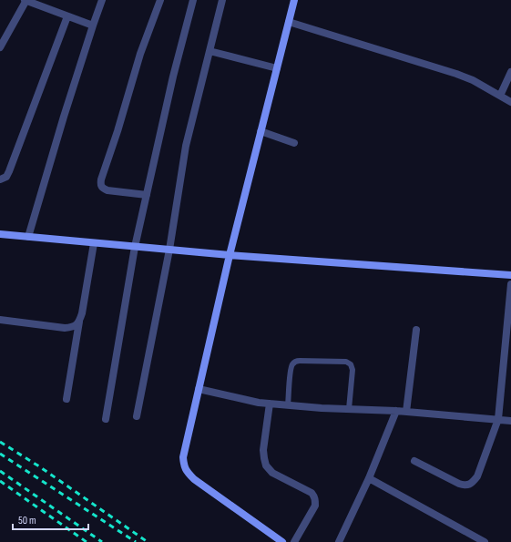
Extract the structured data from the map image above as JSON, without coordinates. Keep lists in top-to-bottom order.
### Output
{
  "scale_bar": "50 m"
}
